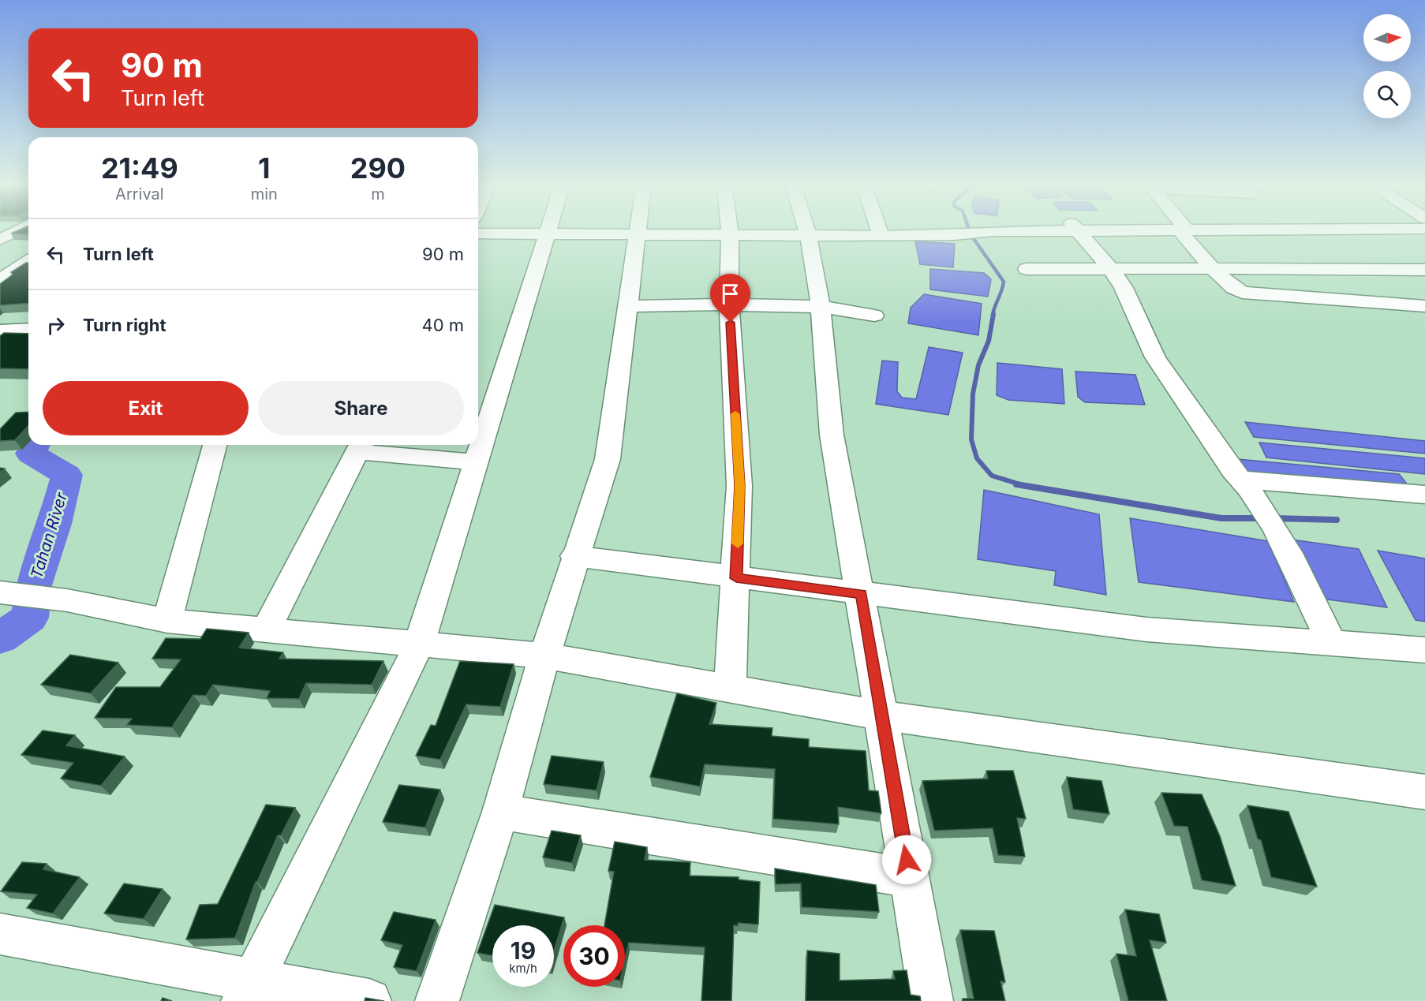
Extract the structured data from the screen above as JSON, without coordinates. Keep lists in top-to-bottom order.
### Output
{
  "water": ["Tahan River"],
  "north": "right",
  "page": {
    "turn": ["90 m", "Turn left"],
    "eta": [
      "21:49",
      "Arrival",
      "1",
      "min",
      "290",
      "m"
    ],
    "list": [
      {
        "name": "Turn left",
        "value": "90 m"
      },
      {
        "name": "Turn right",
        "value": "40 m"
      }
    ],
    "buttons": ["Exit", "Share"],
    "speed": "19 km/h",
    "limit": "30"
  }
}
